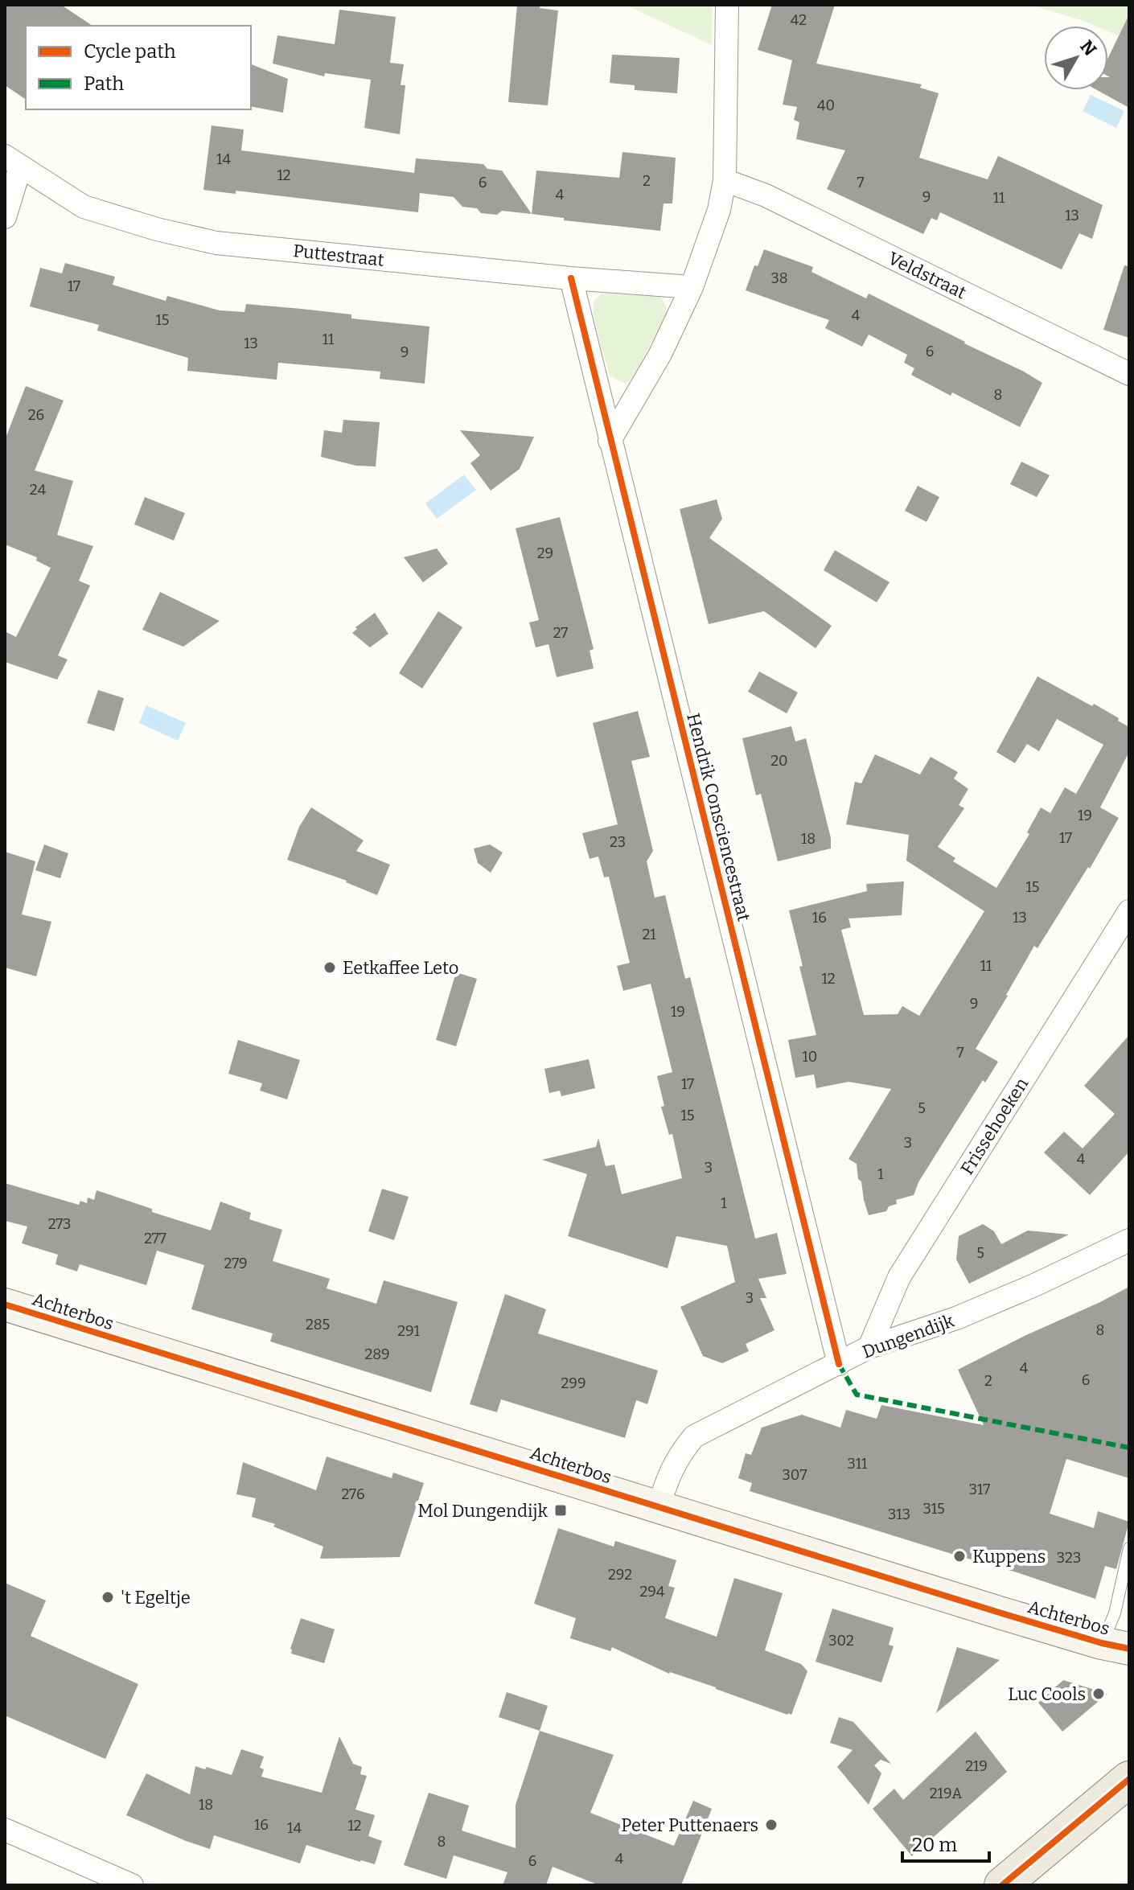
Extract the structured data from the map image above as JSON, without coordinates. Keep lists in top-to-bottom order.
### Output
{
  "streets": {
    "street": [
      "Puttestraat",
      "Veldstraat",
      "Hendrik Consciencestraat",
      "Frissehoeken",
      "Achterbos",
      "Dungendijk"
    ]
  },
  "crossings": [
    ["Puttestraat", "Hendrik Consciencestraat"],
    ["Hendrik Consciencestraat", "Dungendijk"],
    ["Frissehoeken", "Dungendijk"],
    ["Achterbos", "Dungendijk"]
  ],
  "places": {
    "other": [
      "Eetkaffee Leto",
      "Kuppens",
      "'t Egeltje",
      "Luc Cools",
      "Peter Puttenaers"
    ],
    "transit": ["Mol Dungendijk"]
  },
  "house_numbers": [
    "42",
    "40",
    "14",
    "12",
    "2",
    "6",
    "7",
    "4",
    "9",
    "11",
    "13",
    "38",
    "17",
    "4",
    "15",
    "11",
    "13",
    "6",
    "9",
    "8",
    "26",
    "24",
    "29",
    "27",
    "20",
    "19",
    "17",
    "18",
    "23",
    "15",
    "16",
    "13",
    "21",
    "11",
    "12",
    "9",
    "19",
    "7",
    "10",
    "17",
    "5",
    "15",
    "3",
    "4",
    "3",
    "1",
    "1",
    "273",
    "277",
    "5",
    "279",
    "3",
    "285",
    "8",
    "291",
    "289",
    "4",
    "6",
    "2",
    "299",
    "311",
    "307",
    "317",
    "276",
    "315",
    "313",
    "323",
    "292",
    "294",
    "302",
    "219",
    "219A",
    "18",
    "16",
    "12",
    "14",
    "8",
    "4",
    "6"
  ],
  "legend": ["Cycle path", "Path"],
  "scale_bar": "20 m",
  "north": "top right"
}
